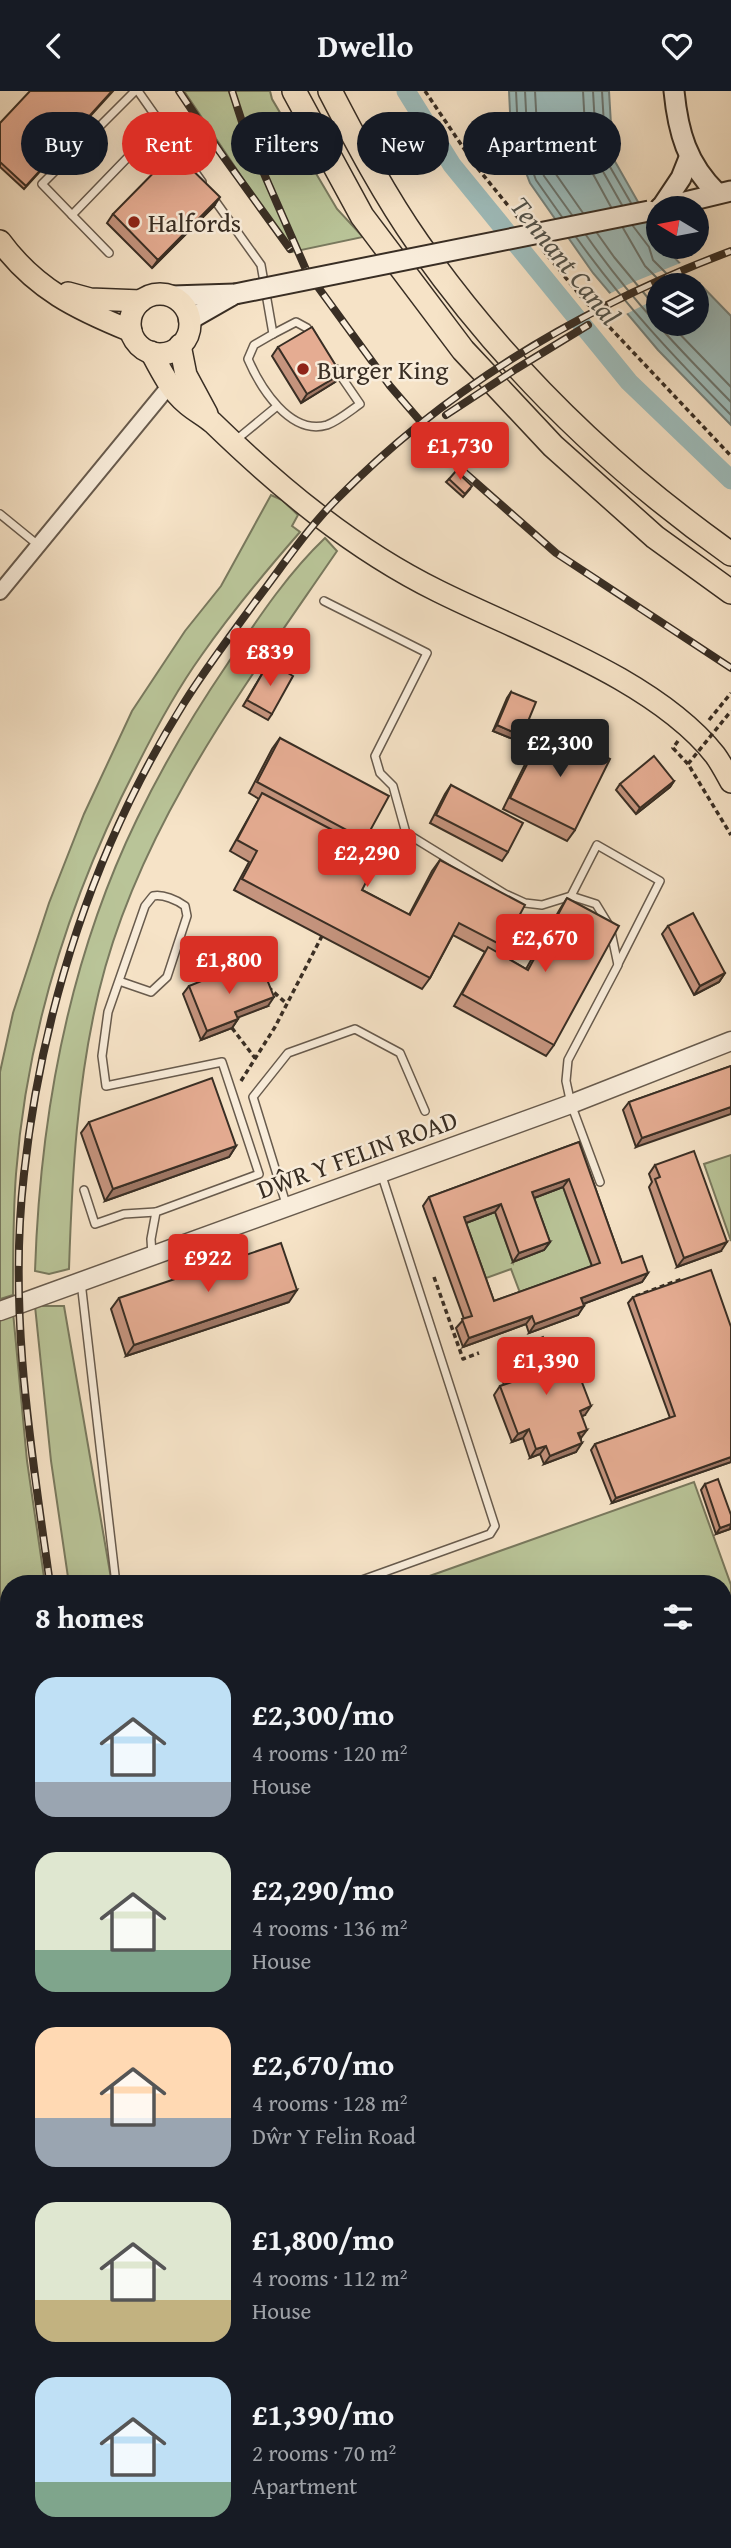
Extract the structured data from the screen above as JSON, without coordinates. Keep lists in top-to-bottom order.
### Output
{
  "streets": {
    "street": ["DŴR Y FELIN ROAD"]
  },
  "water": ["Tennant Canal"],
  "places": ["Halfords", "Burger King"],
  "north": "left",
  "page": {
    "header": "Dwello",
    "chip": [
      "Buy",
      "Rent",
      "Filters",
      "New",
      "Apartment"
    ],
    "price": [
      "£1,730",
      "£839",
      "£2,300",
      "£2,290",
      "£2,670",
      "£1,800",
      "£922",
      "£1,390"
    ],
    "heading": "8 homes",
    "list": [
      {
        "name": "£2,300/mo",
        "note": "4 rooms · 120 m² · House"
      },
      {
        "name": "£2,290/mo",
        "note": "4 rooms · 136 m² · House"
      },
      {
        "name": "£2,670/mo",
        "note": "4 rooms · 128 m² · Dŵr Y Felin Road"
      },
      {
        "name": "£1,800/mo",
        "note": "4 rooms · 112 m² · House"
      },
      {
        "name": "£1,390/mo",
        "note": "2 rooms · 70 m² · Apartment"
      }
    ]
  }
}
